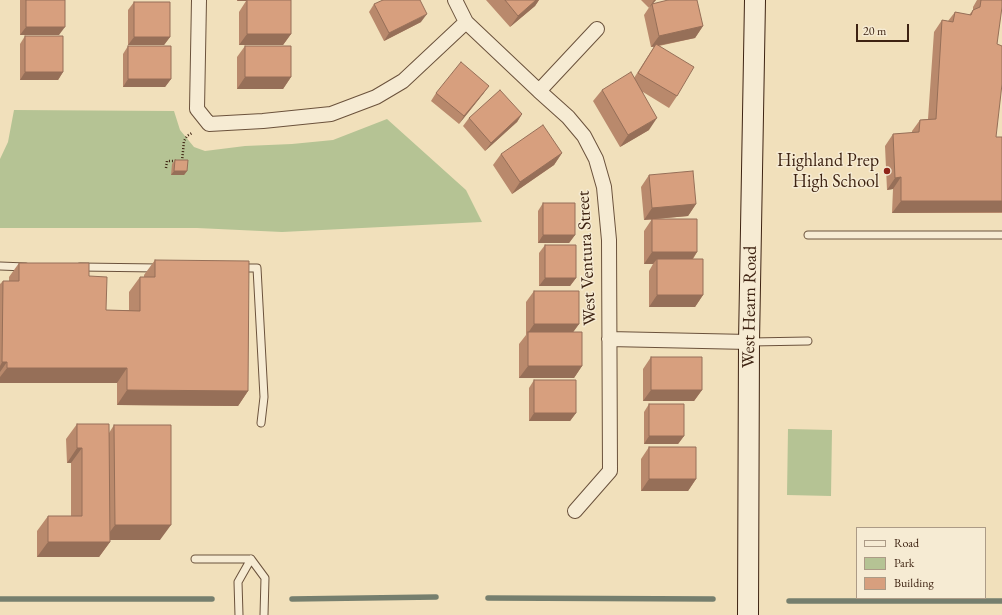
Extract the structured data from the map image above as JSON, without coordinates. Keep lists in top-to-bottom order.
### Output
{
  "streets": {
    "street": ["West Ventura Street", "West Hearn Road"]
  },
  "places": ["Highland Prep High School"],
  "legend": ["Road", "Park", "Building"],
  "scale_bar": "20 m"
}
